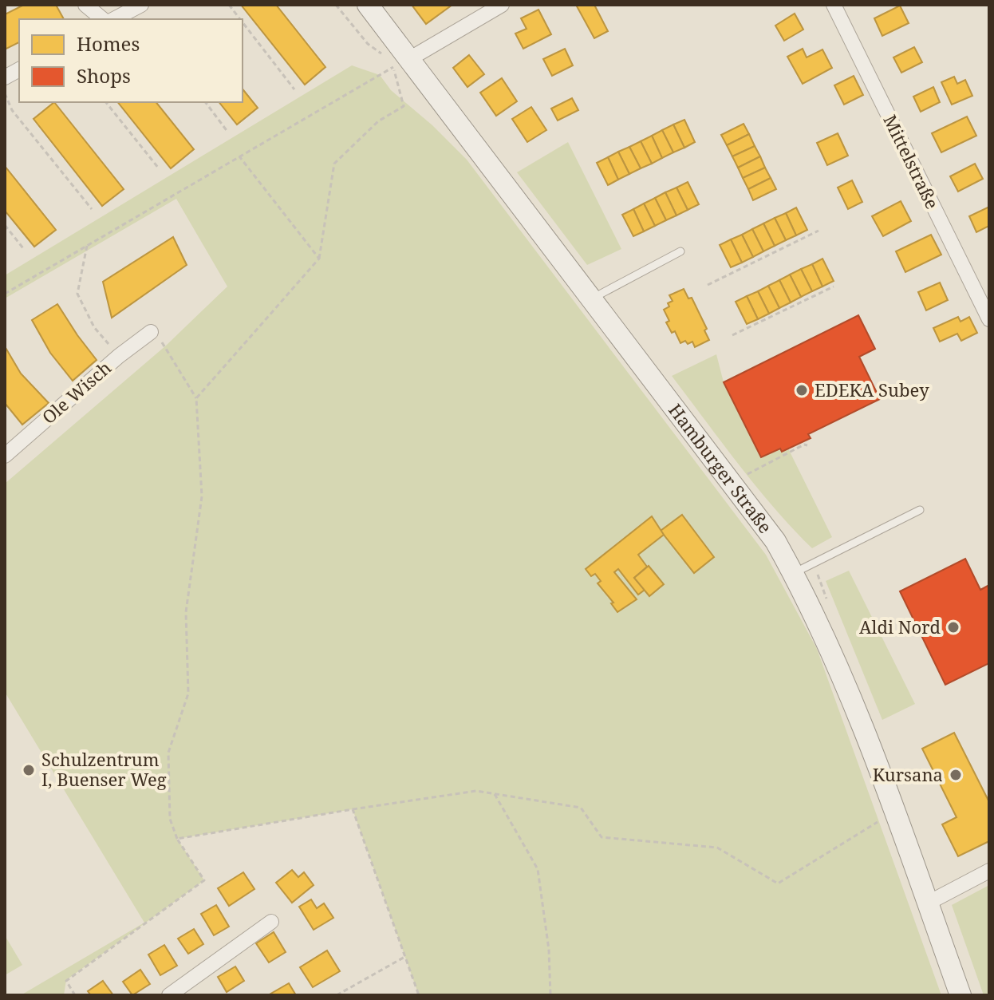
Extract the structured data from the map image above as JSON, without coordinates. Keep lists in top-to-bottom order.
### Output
{
  "streets": {
    "main road": ["Hamburger Straße"],
    "street": ["Mittelstraße", "Ole Wisch"]
  },
  "places": [
    "EDEKA Subey",
    "Aldi Nord",
    "Schulzentrum I, Buenser Weg",
    "Kursana"
  ],
  "legend": ["Homes", "Shops"]
}
